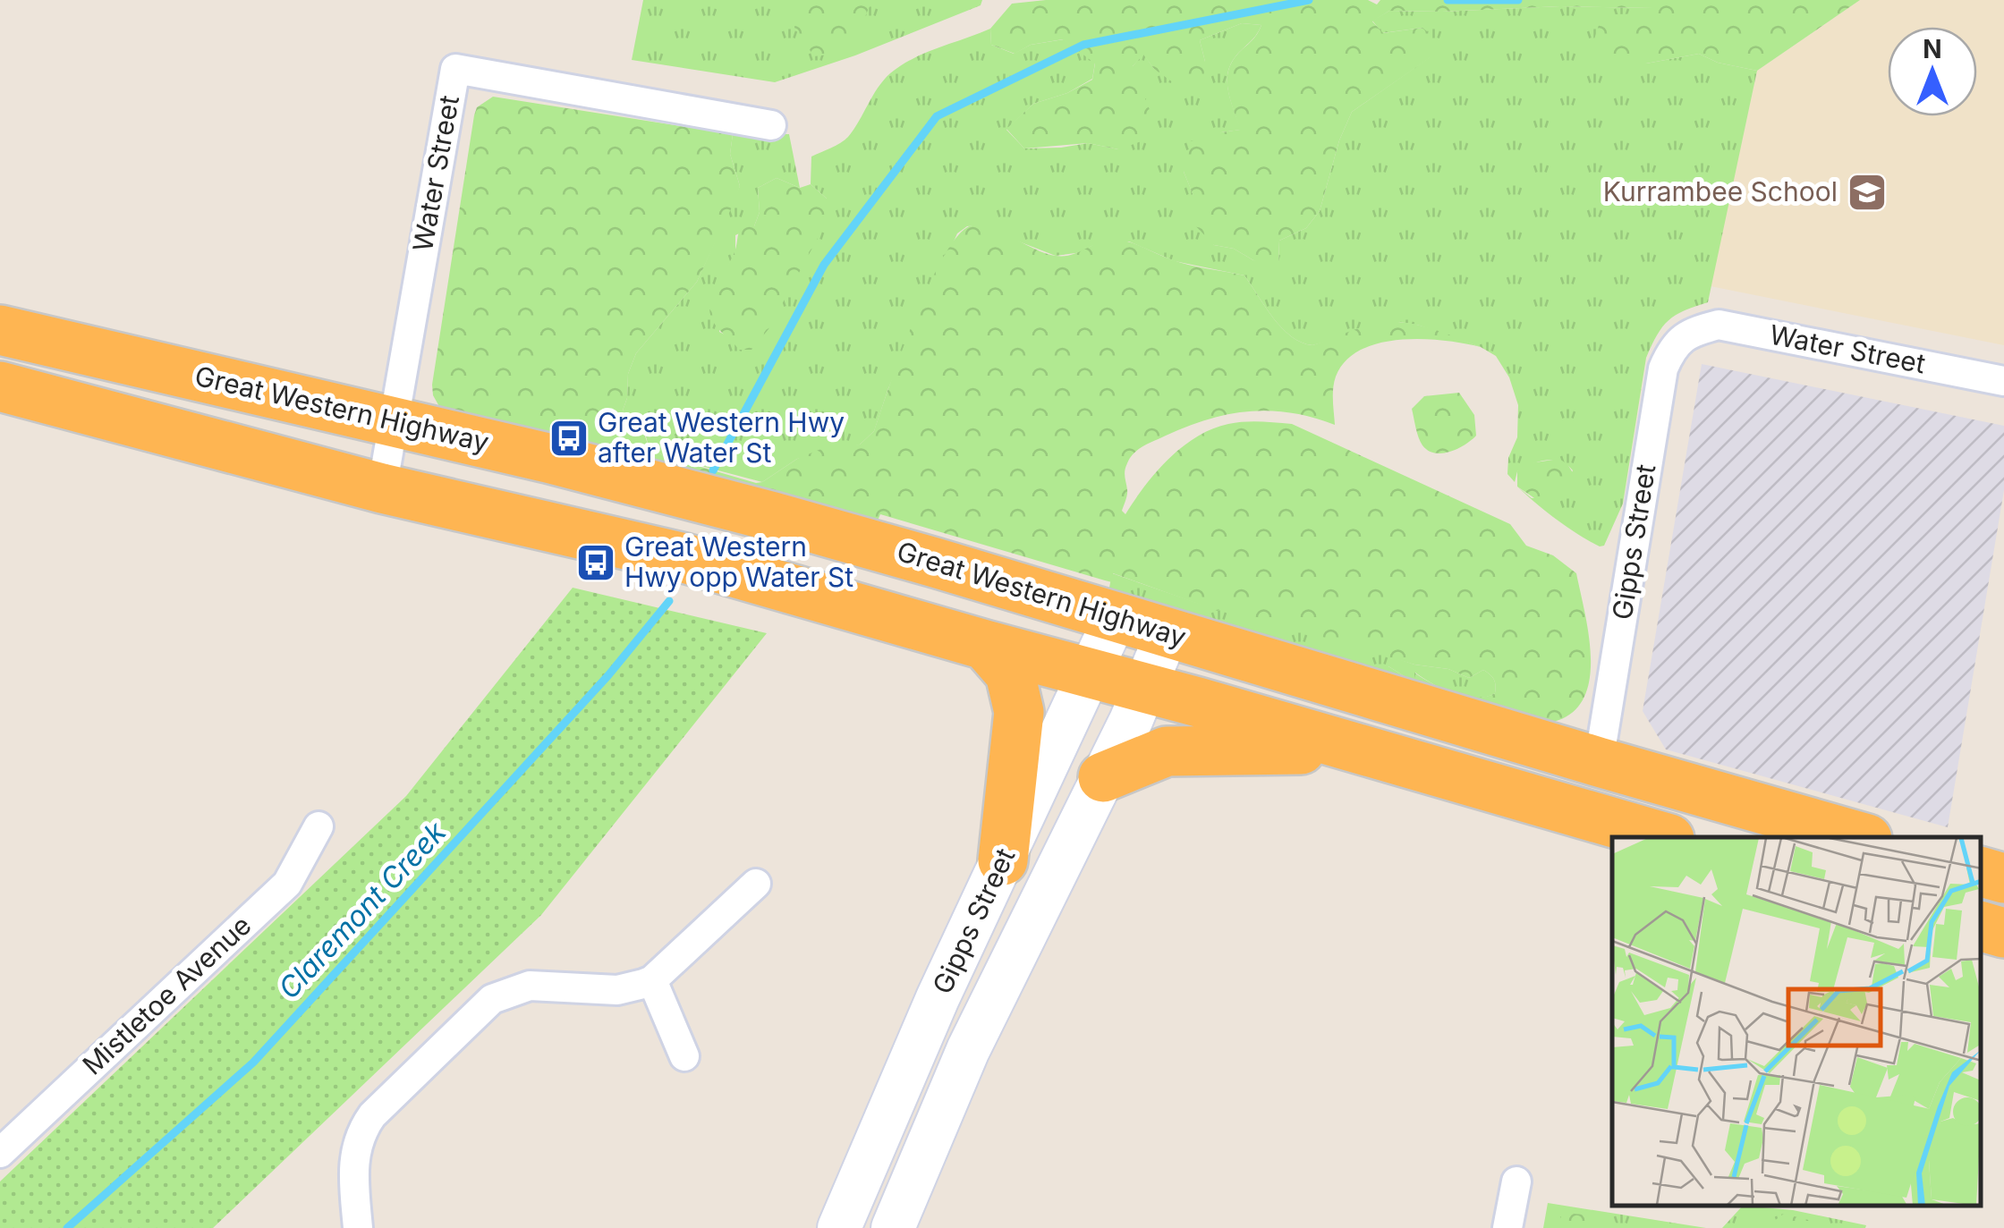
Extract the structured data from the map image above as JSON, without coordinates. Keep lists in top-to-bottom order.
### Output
{
  "streets": {
    "highway": ["Great Western Highway"],
    "main road": ["Gipps Street"],
    "street": ["Water Street", "Mistletoe Avenue"]
  },
  "crossings": [
    ["Water Street", "Great Western Highway"],
    ["Water Street", "Gipps Street"],
    ["Great Western Highway", "Gipps Street"]
  ],
  "water": ["Claremont Creek"],
  "places": {
    "school or university": ["Kurrambee School"],
    "bus stop": ["Great Western Hwy after Water St", "Great Western Hwy opp Water St"]
  },
  "north": "top"
}
